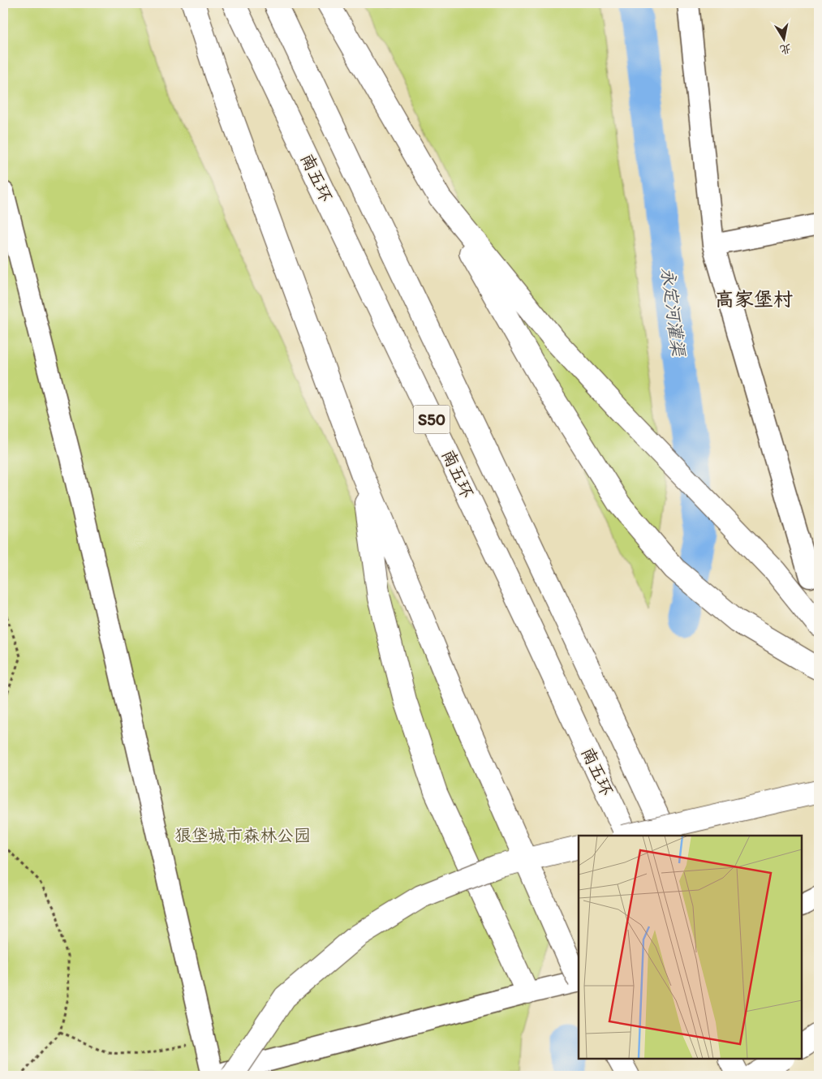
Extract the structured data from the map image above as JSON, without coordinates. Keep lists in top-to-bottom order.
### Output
{
  "streets": {
    "highway": ["南五环", "S50"]
  },
  "districts": ["高家堡村"],
  "water": ["永定河灌渠"],
  "parks": ["狼垡城市森林公园"],
  "north": "bottom"
}
